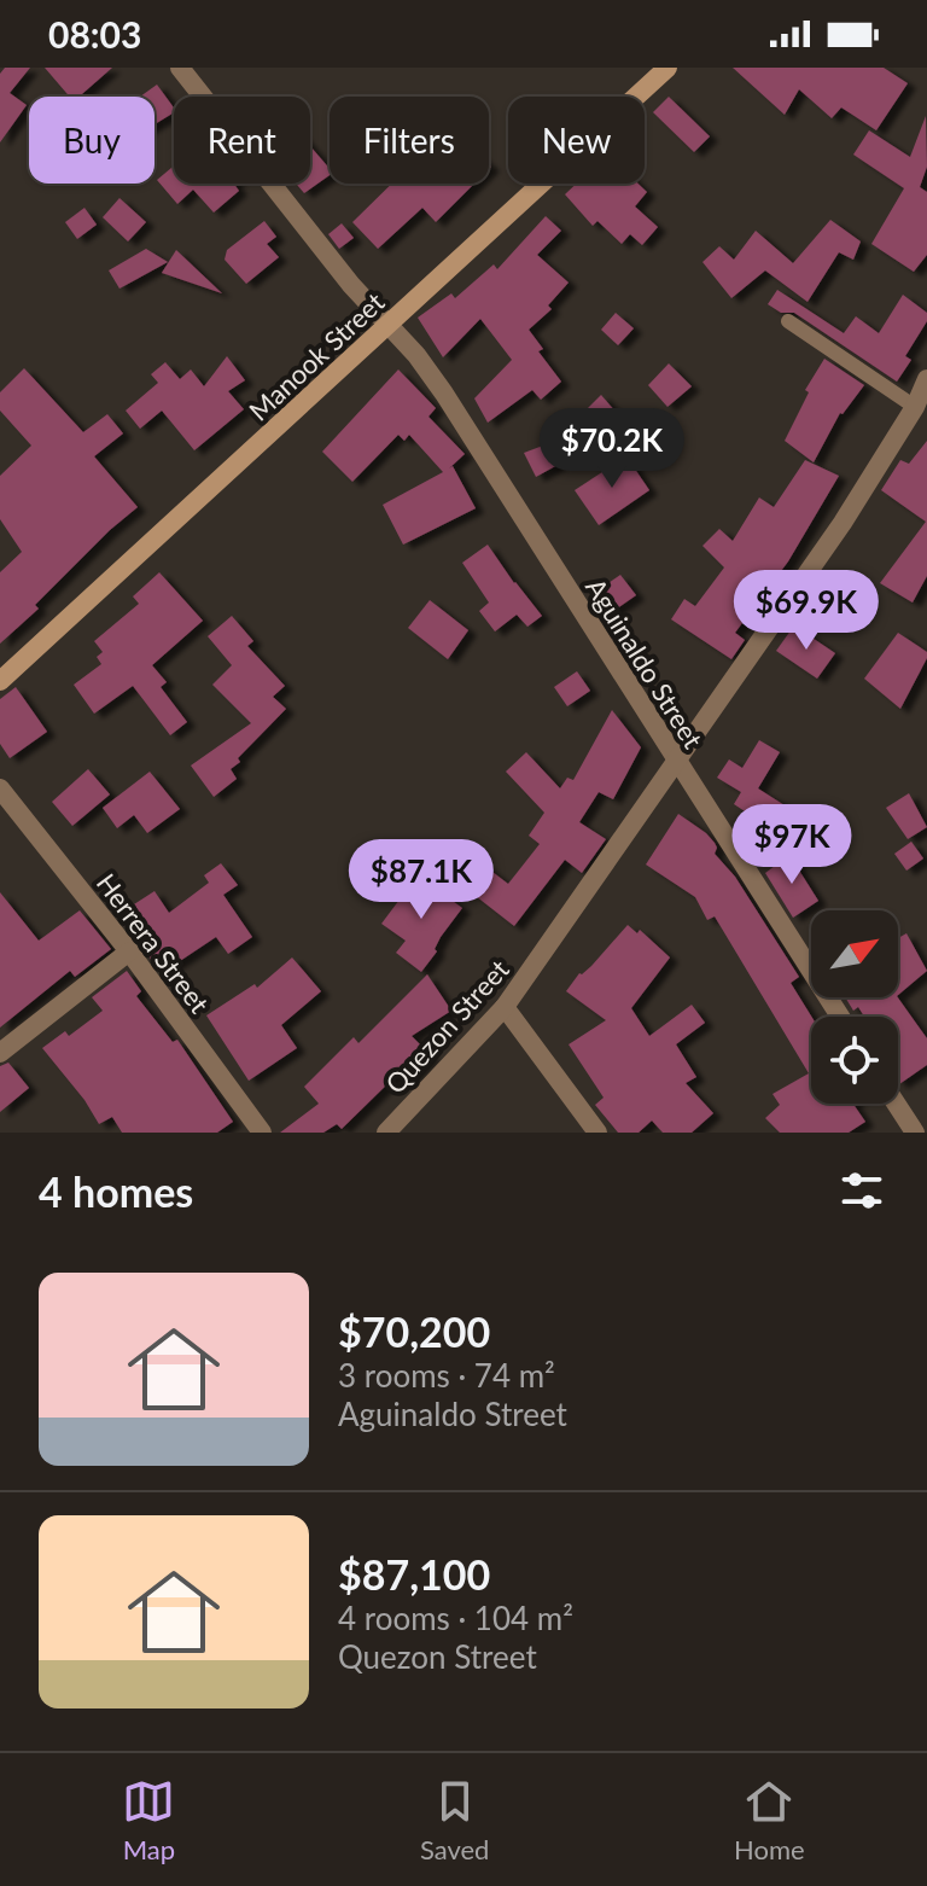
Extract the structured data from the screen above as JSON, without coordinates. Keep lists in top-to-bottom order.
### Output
{
  "streets": {
    "main road": ["Manook Street"],
    "street": ["Aguinaldo Street", "Herrera Street", "Quezon Street"]
  },
  "crossings": [
    ["Manook Street", "Aguinaldo Street"],
    ["Aguinaldo Street", "Quezon Street"]
  ],
  "north": "top right",
  "page": {
    "status": "08:03",
    "chip": [
      "Buy",
      "Rent",
      "Filters",
      "New"
    ],
    "price": [
      "$70.2K",
      "$69.9K",
      "$97K",
      "$87.1K"
    ],
    "heading": "4 homes",
    "list": [
      {
        "name": "$70,200",
        "note": "3 rooms · 74 m² · Aguinaldo Street"
      },
      {
        "name": "$87,100",
        "note": "4 rooms · 104 m² · Quezon Street"
      }
    ],
    "tabs": ["Map", "Saved", "Home"]
  }
}
